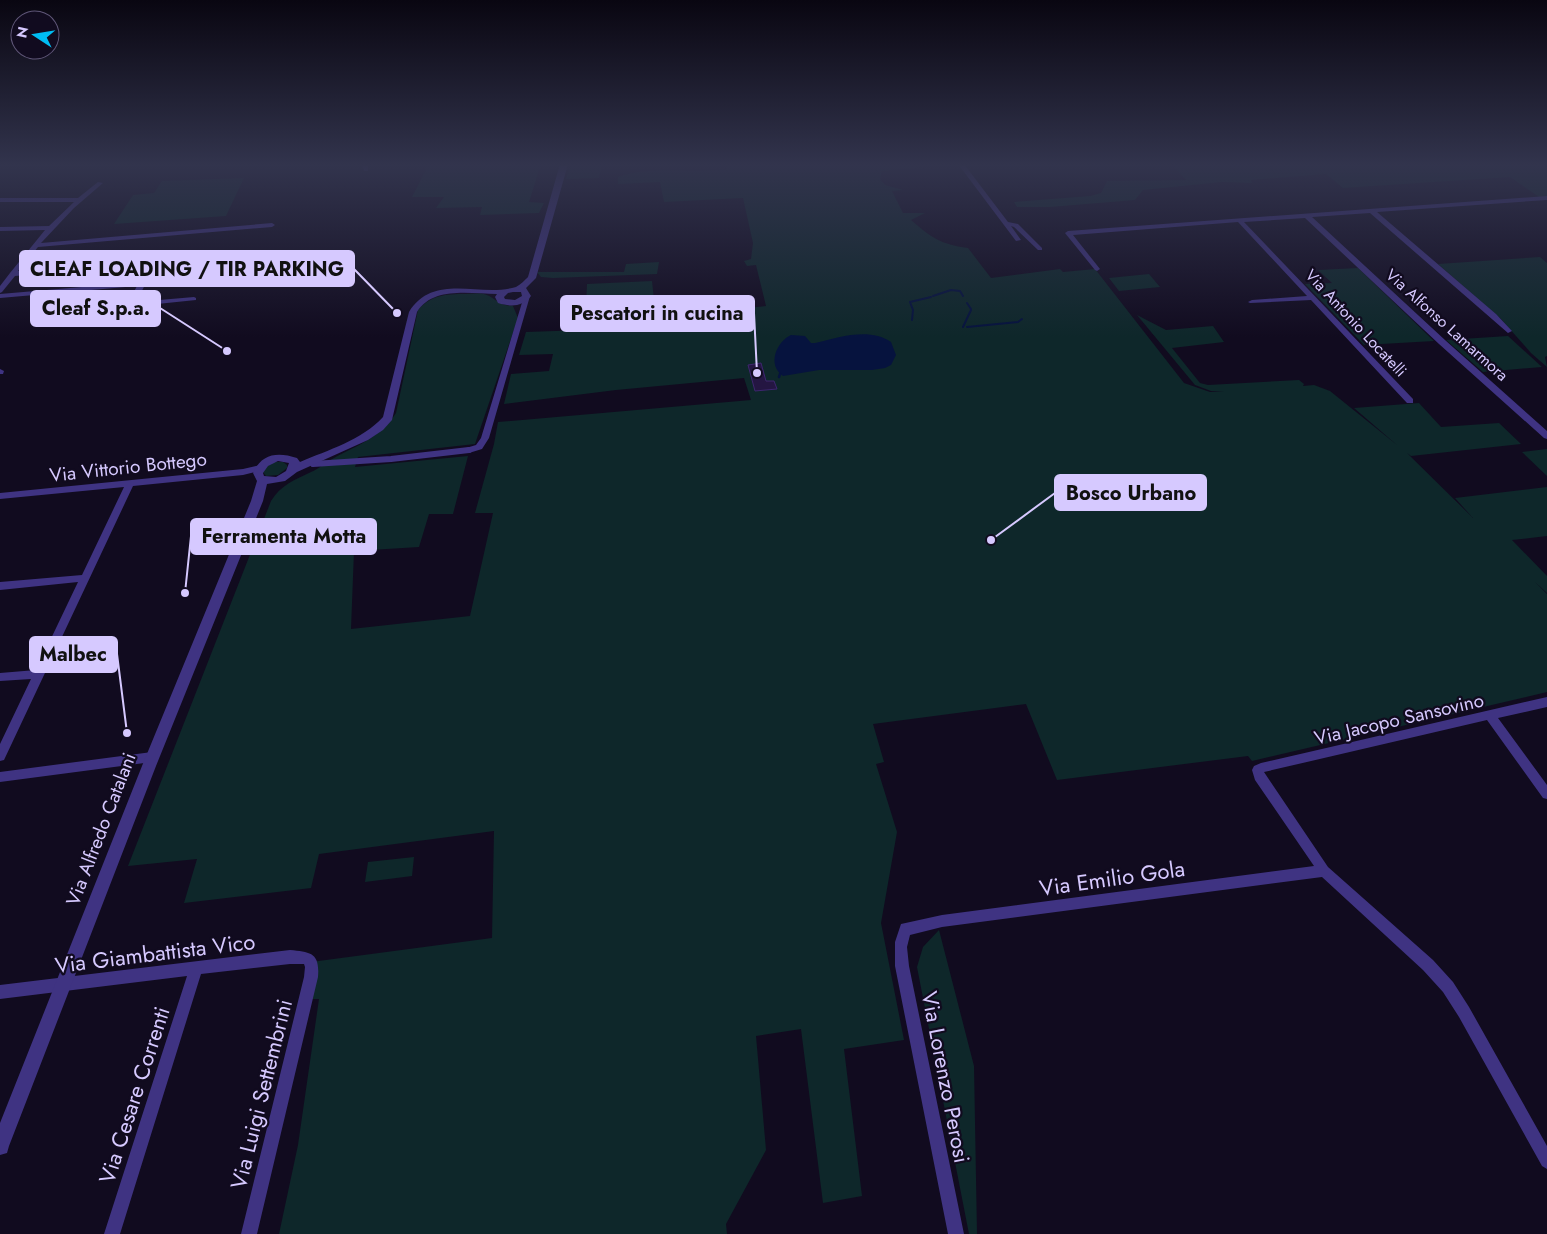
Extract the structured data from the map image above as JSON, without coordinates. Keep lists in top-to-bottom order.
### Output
{
  "streets": {
    "street": [
      "Via Antonio Locatelli",
      "Via Alfonso Lamarmora",
      "Via Vittorio Bottego",
      "Via Jacopo Sansovino",
      "Via Alfredo Catalani",
      "Via Emilio Gola",
      "Via Giambattista Vico",
      "Via Lorenzo Perosi",
      "Via Luigi Settembrini",
      "Via Cesare Correnti"
    ]
  },
  "crossings": [
    ["Via Jacopo Sansovino", "Via Emilio Gola"],
    ["Via Alfredo Catalani", "Via Giambattista Vico"],
    ["Via Emilio Gola", "Via Lorenzo Perosi"],
    ["Via Giambattista Vico", "Via Luigi Settembrini"],
    ["Via Giambattista Vico", "Via Cesare Correnti"]
  ],
  "places": [
    "CLEAF LOADING / TIR PARKING",
    "Cleaf S.p.a.",
    "Pescatori in cucina",
    "Bosco Urbano",
    "Ferramenta Motta",
    "Malbec"
  ],
  "north": "left"
}
